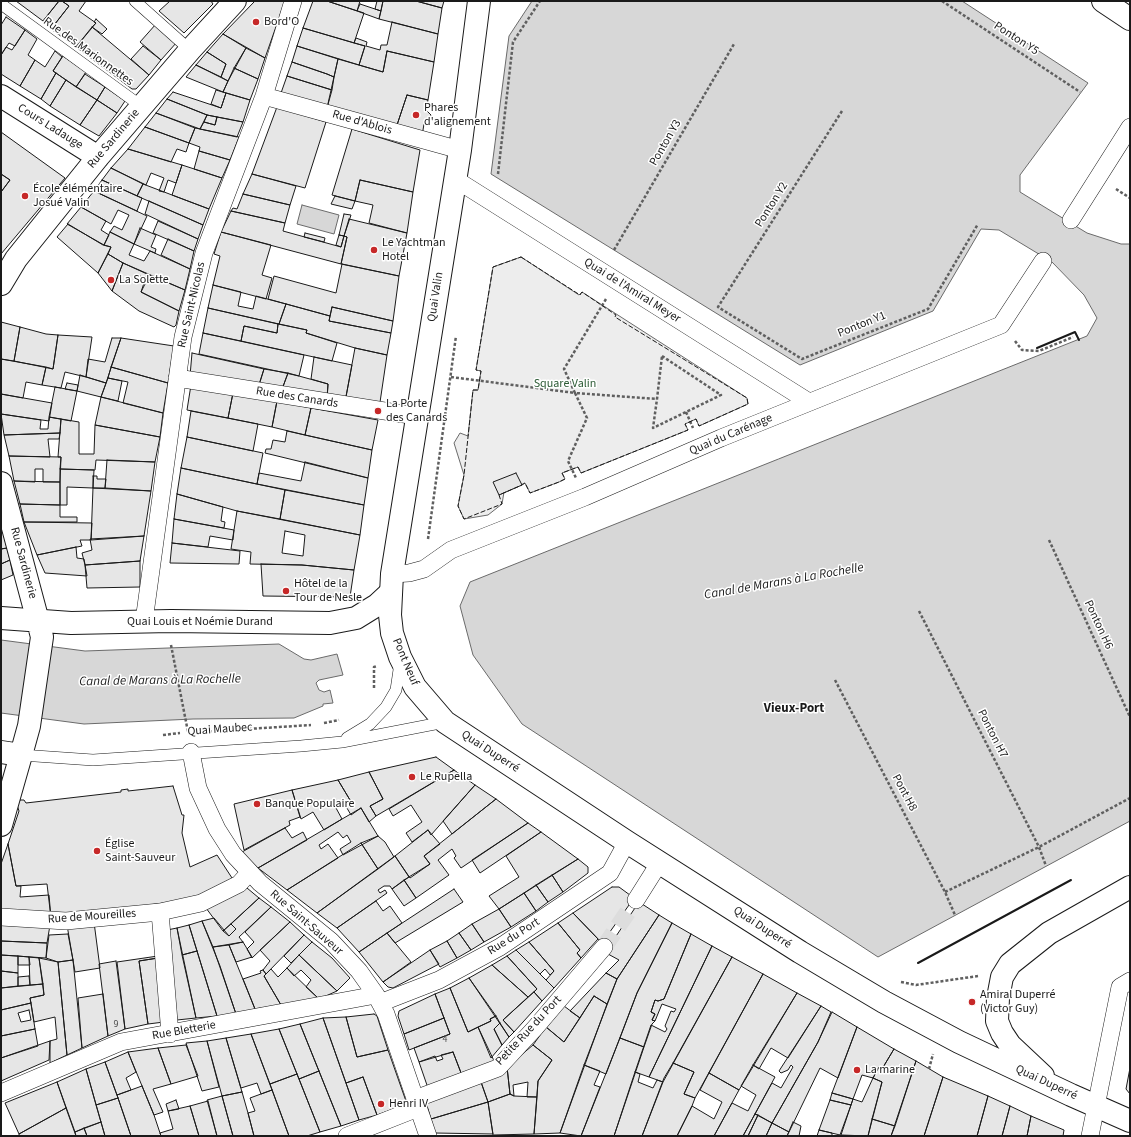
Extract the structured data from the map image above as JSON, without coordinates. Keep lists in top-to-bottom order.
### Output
{
  "streets": {
    "street": [
      "Rue d'Ablois",
      "Cours Ladauge",
      "Rue Sardinerie",
      "Quai de l'Amiral Meyer",
      "Quai Valin",
      "Rue Saint-Nicolas",
      "Rue des Canards",
      "Quai du Carénage",
      "Quai Louis et Noémie Durand",
      "Pont Neuf",
      "Quai Duperré",
      "Rue de Moureilles",
      "Rue Saint-Sauveur",
      "Rue du Port",
      "Rue Bletterie",
      "Petite Rue du Port"
    ],
    "lane": ["Rue des Marionnettes", "Quai Maubec"],
    "path": [
      "Ponton Y5",
      "Ponton Y3",
      "Ponton Y2",
      "Ponton Y1",
      "Ponton H6",
      "Ponton H7",
      "Pont H8"
    ]
  },
  "crossings": [
    ["Rue des Marionnettes", "Rue Sardinerie"],
    ["Rue d'Ablois", "Quai Valin"],
    ["Rue d'Ablois", "Rue Saint-Nicolas"],
    ["Cours Ladauge", "Rue Sardinerie"],
    ["Rue Sardinerie", "Quai Louis et Noémie Durand"],
    ["Ponton Y2", "Ponton Y1"],
    ["Quai de l'Amiral Meyer", "Quai Valin"],
    ["Quai de l'Amiral Meyer", "Quai du Carénage"],
    ["Quai Valin", "Rue des Canards"],
    ["Quai Valin", "Quai du Carénage"],
    ["Quai Valin", "Quai Louis et Noémie Durand"],
    ["Quai Valin", "Pont Neuf"],
    ["Rue Saint-Nicolas", "Rue des Canards"],
    ["Rue Saint-Nicolas", "Quai Louis et Noémie Durand"],
    ["Quai du Carénage", "Quai Louis et Noémie Durand"],
    ["Quai du Carénage", "Pont Neuf"],
    ["Quai Louis et Noémie Durand", "Pont Neuf"],
    ["Pont Neuf", "Quai Maubec"],
    ["Pont Neuf", "Quai Duperré"],
    ["Quai Maubec", "Quai Duperré"],
    ["Quai Maubec", "Rue Saint-Sauveur"],
    ["Quai Duperré", "Rue du Port"],
    ["Rue de Moureilles", "Rue Saint-Sauveur"],
    ["Rue Saint-Sauveur", "Rue du Port"],
    ["Rue Saint-Sauveur", "Rue Bletterie"],
    ["Rue Saint-Sauveur", "Petite Rue du Port"],
    ["Rue du Port", "Rue Bletterie"]
  ],
  "districts": ["Vieux-Port"],
  "water": ["Canal de Marans à La Rochelle"],
  "parks": ["Square Valin"],
  "places": [
    "Bord'O",
    "Phares d'alignement",
    "École élémentaire Josué Valin",
    "Le Yachtman Hotel",
    "La Solette",
    "La Porte des Canards",
    "Hôtel de la Tour de Nesle",
    "Le Rupella",
    "Banque Populaire",
    "Église Saint-Sauveur",
    "Amiral Duperré (Victor Guy)",
    "La marine",
    "Henri IV"
  ],
  "house_numbers": ["9", "4"]
}
